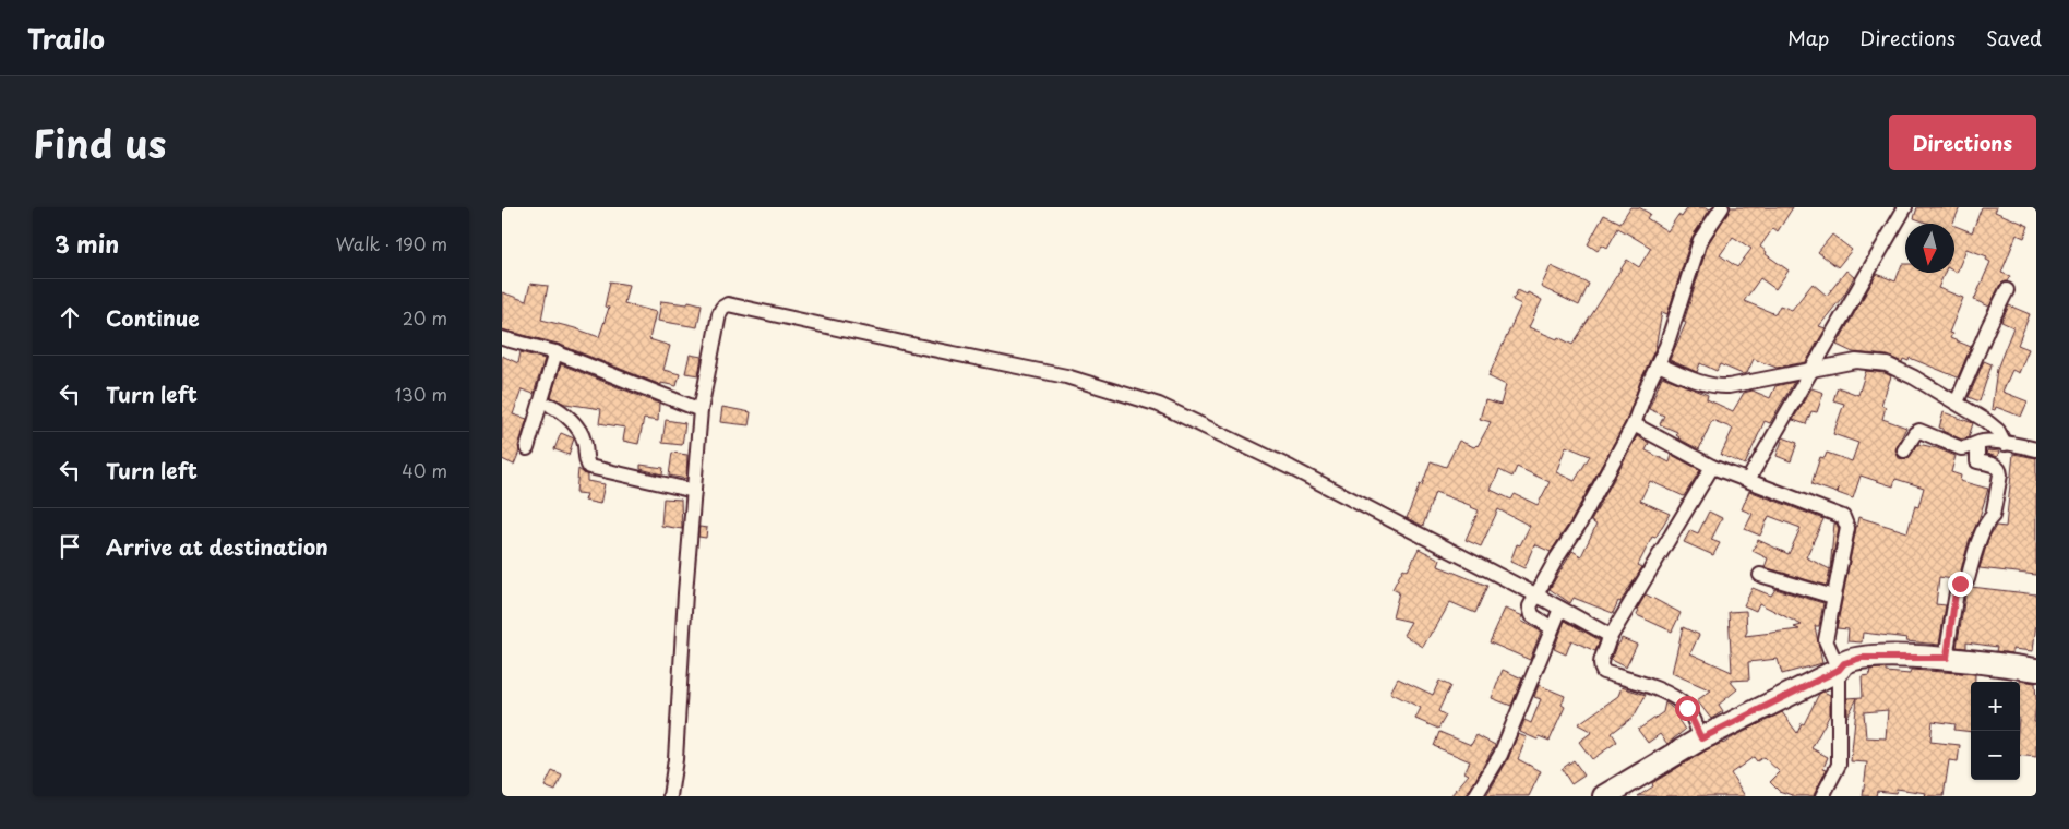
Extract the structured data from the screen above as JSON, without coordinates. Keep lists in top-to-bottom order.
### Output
{
  "north": "bottom",
  "page": {
    "header": "Trailo",
    "nav": ["Map", "Directions", "Saved"],
    "title": "Find us",
    "buttons": "Directions",
    "heading": ["3 min", "Walk · 190 m"],
    "list": [
      ["Continue", "20 m"],
      ["Turn left", "130 m"],
      ["Turn left", "40 m"],
      "Arrive at destination"
    ],
    "map_buttons": ["+", "−"]
  }
}
